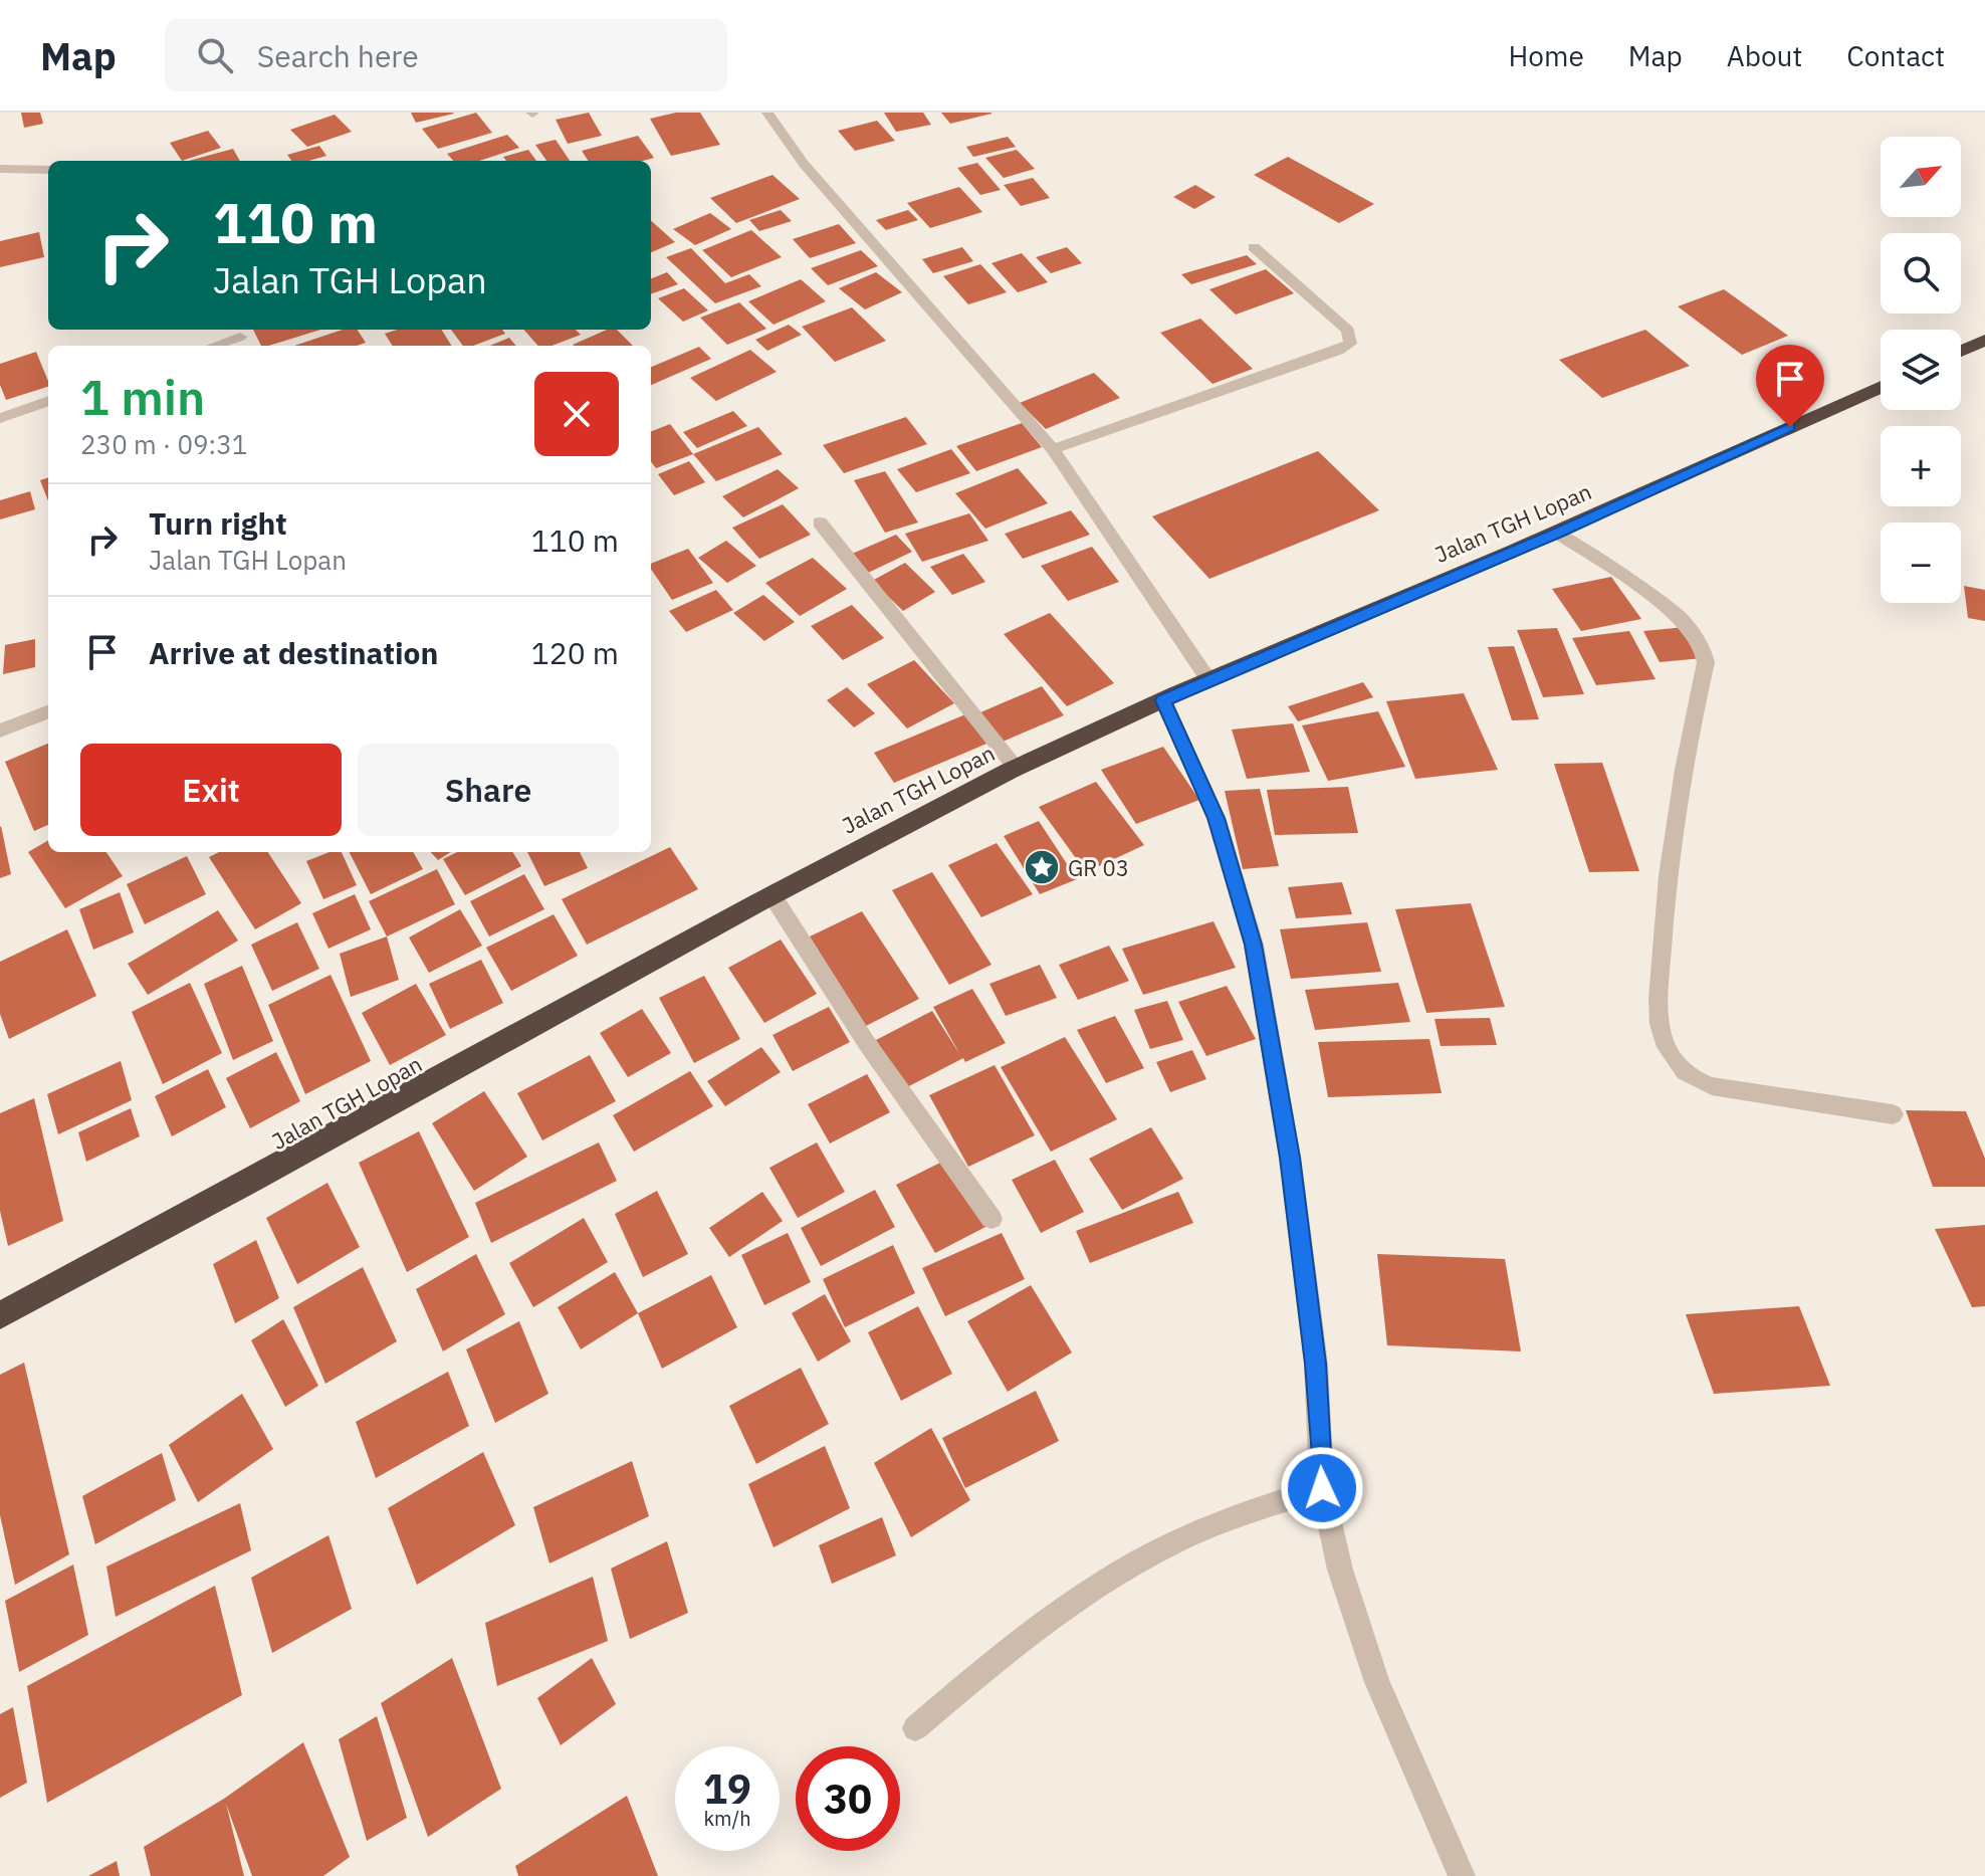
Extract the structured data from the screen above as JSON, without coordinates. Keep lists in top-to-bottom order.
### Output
{
  "streets": {
    "highway": ["Jalan TGH Lopan"]
  },
  "places": {
    "place": ["GR 03"]
  },
  "north": "top right",
  "page": {
    "header": "Map",
    "search": "Search here",
    "nav": [
      "Home",
      "Map",
      "About",
      "Contact"
    ],
    "map_buttons": ["+", "−"],
    "turn": ["110 m", "Jalan TGH Lopan"],
    "heading": ["1 min", "230 m · 09:31"],
    "list": [
      {
        "name": "Turn right",
        "note": "Jalan TGH Lopan",
        "value": "110 m"
      },
      {
        "name": "Arrive at destination",
        "value": "120 m"
      }
    ],
    "buttons": ["Exit", "Share"],
    "speed": "19 km/h",
    "limit": "30"
  }
}
